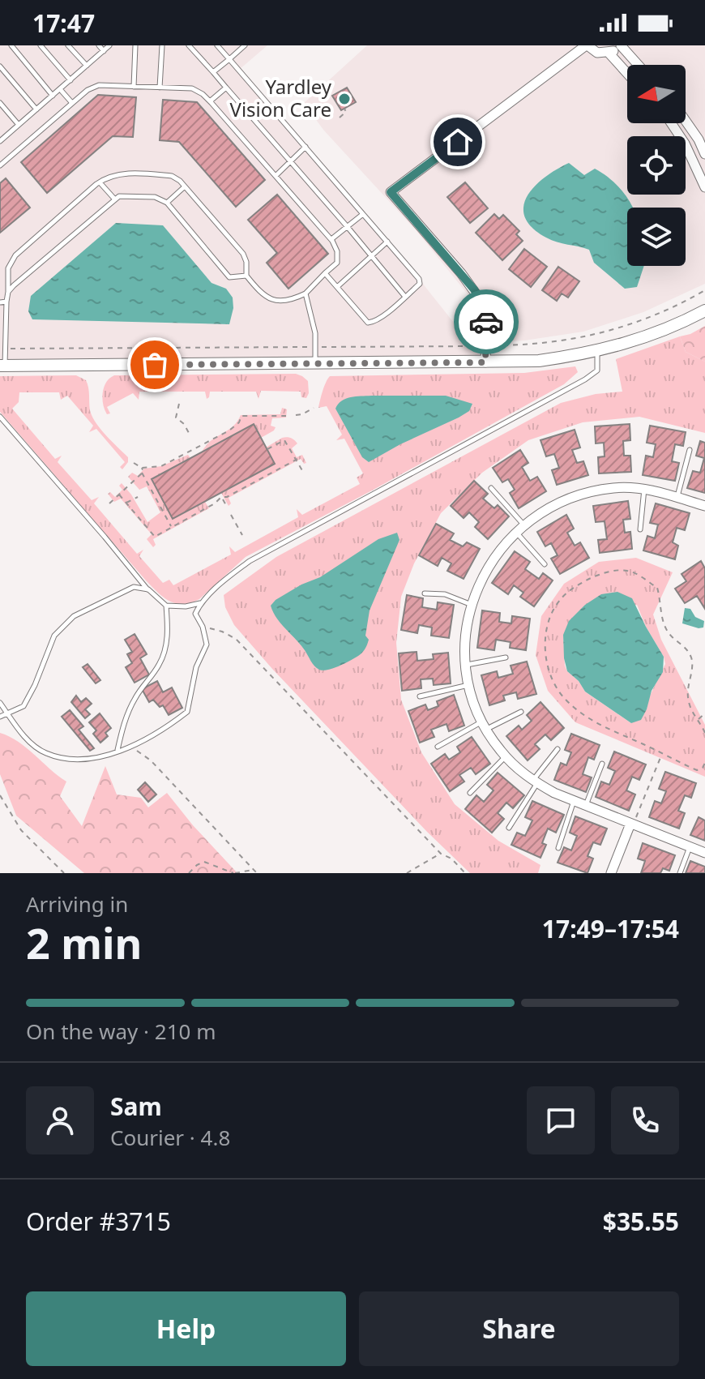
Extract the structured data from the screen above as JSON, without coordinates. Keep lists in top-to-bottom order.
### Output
{
  "places": ["Yardley Vision Care"],
  "north": "left",
  "page": {
    "status": "17:47",
    "heading": ["2 min", "Arriving in", "17:49–17:54"],
    "panel": [
      "Sam",
      "Courier · 4.8",
      "Order #3715",
      "$35.55"
    ],
    "bar": "On the way · 210 m",
    "buttons": ["Help", "Share"]
  }
}
